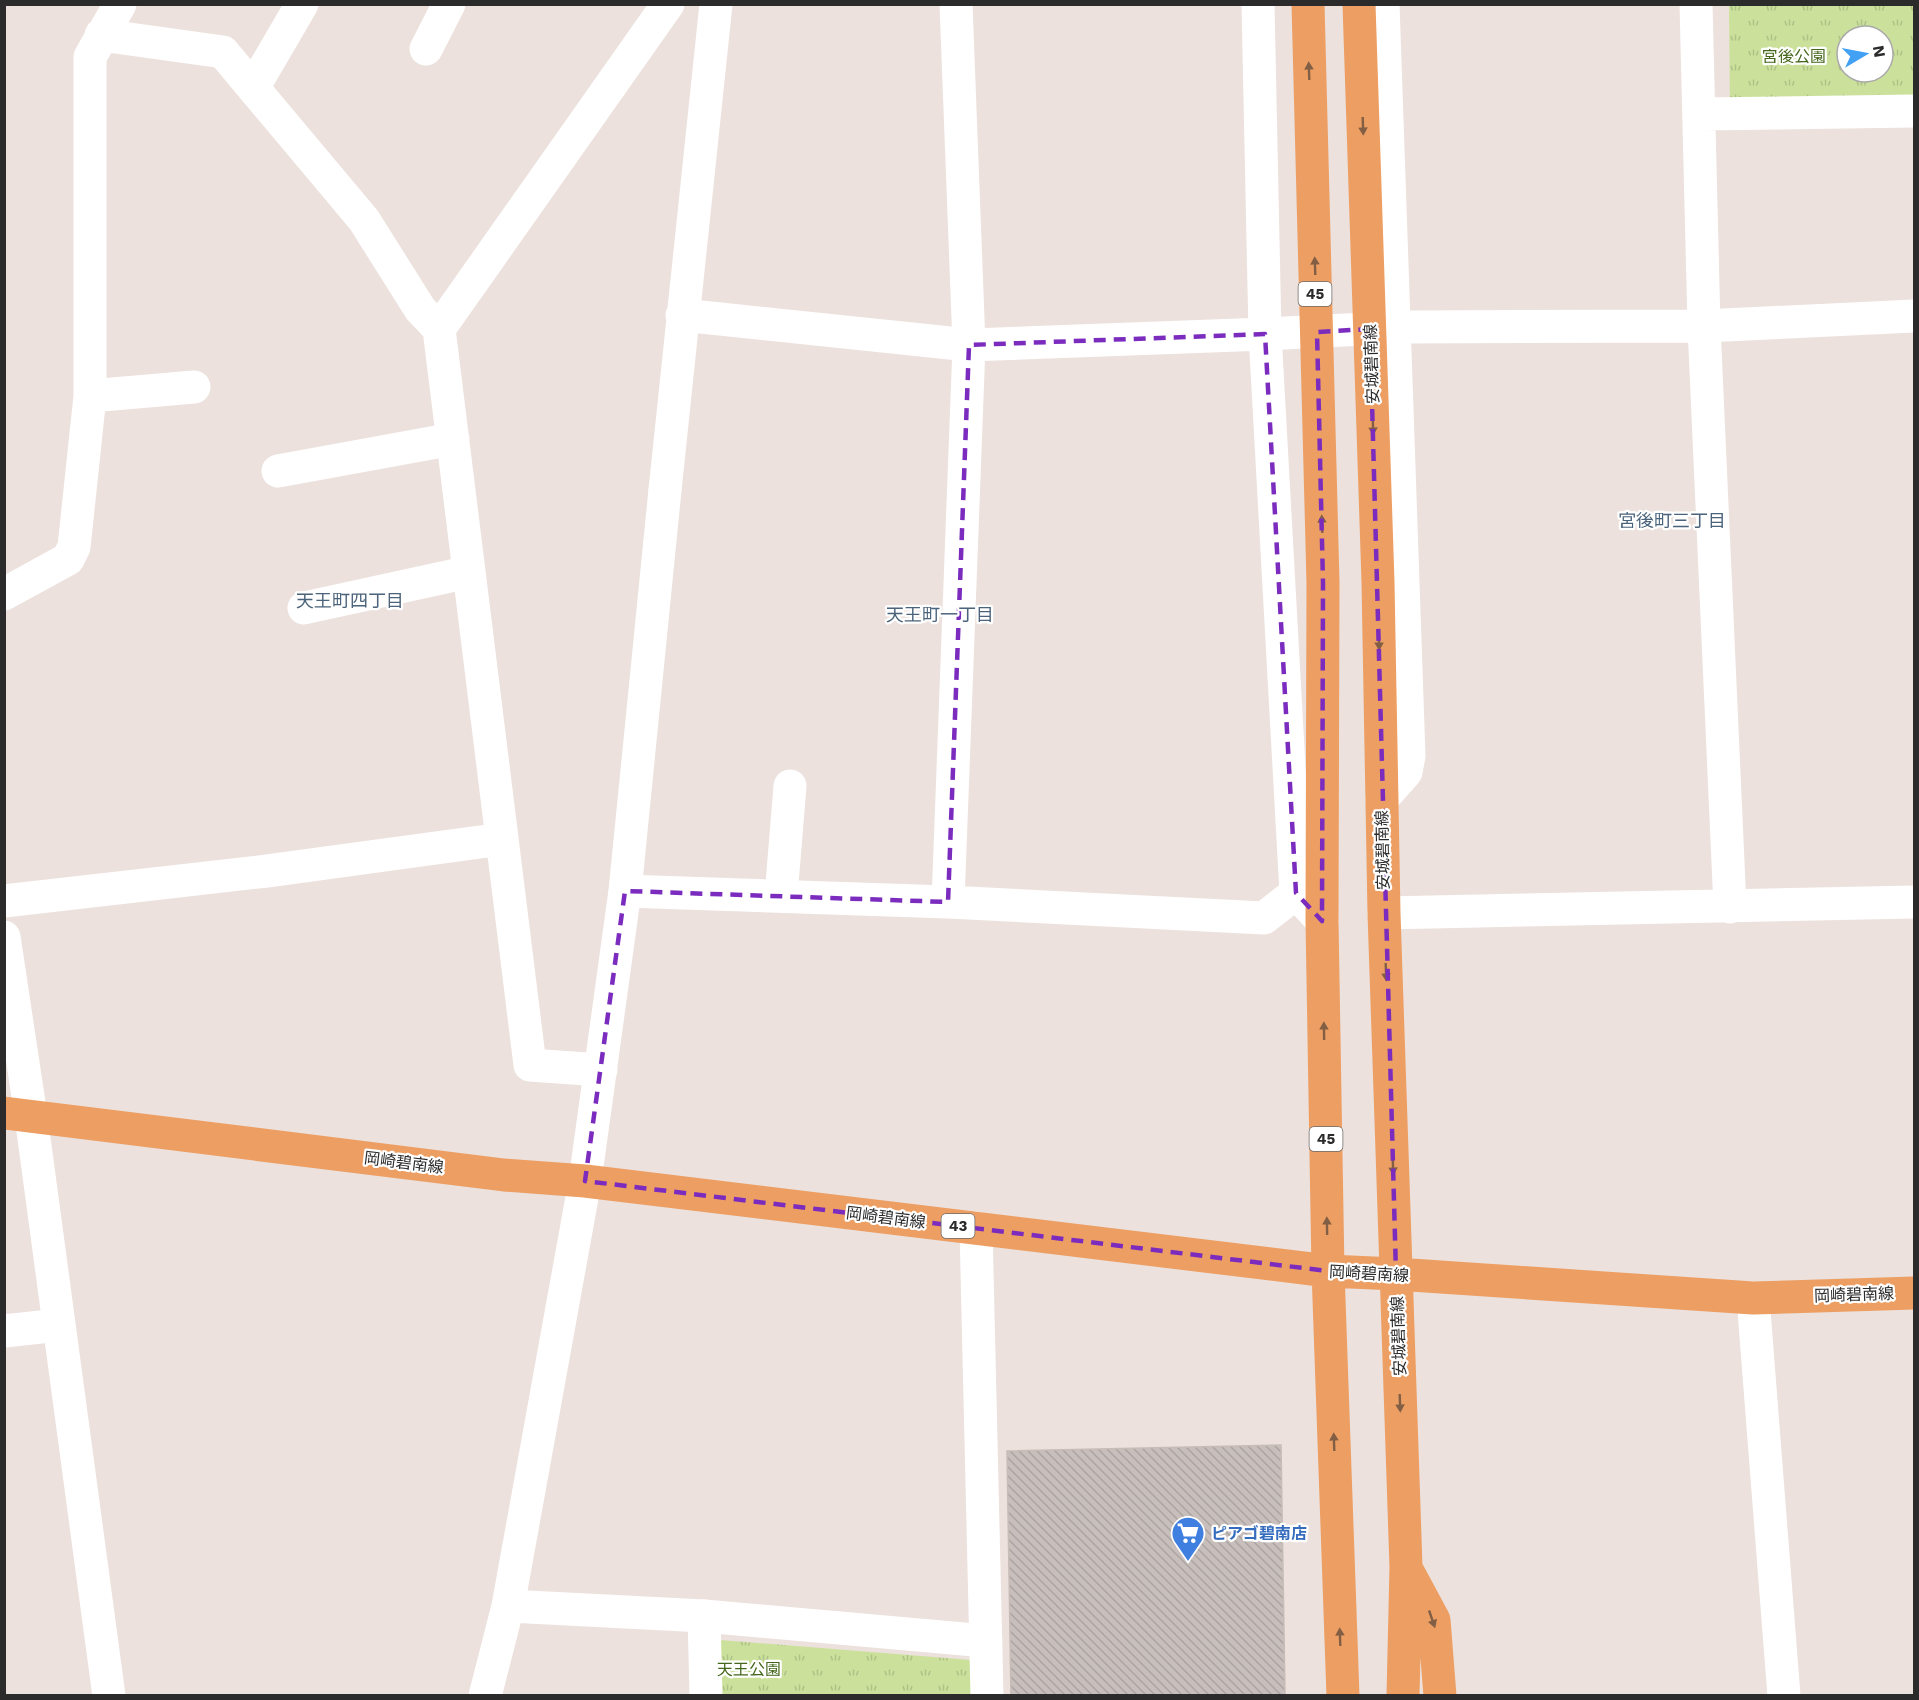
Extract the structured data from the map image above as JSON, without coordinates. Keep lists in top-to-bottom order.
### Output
{
  "streets": {
    "main road": [
      "45",
      "安城碧南線",
      "岡崎碧南線",
      "43"
    ]
  },
  "crossings": [
    ["45", "岡崎碧南線"],
    ["安城碧南線", "岡崎碧南線"]
  ],
  "districts": ["宮後町三丁目", "天王町四丁目", "天王町一丁目"],
  "parks": ["宮後公園", "天王公園"],
  "places": {
    "supermarket": ["ピアゴ碧南店"]
  },
  "north": "right"
}
